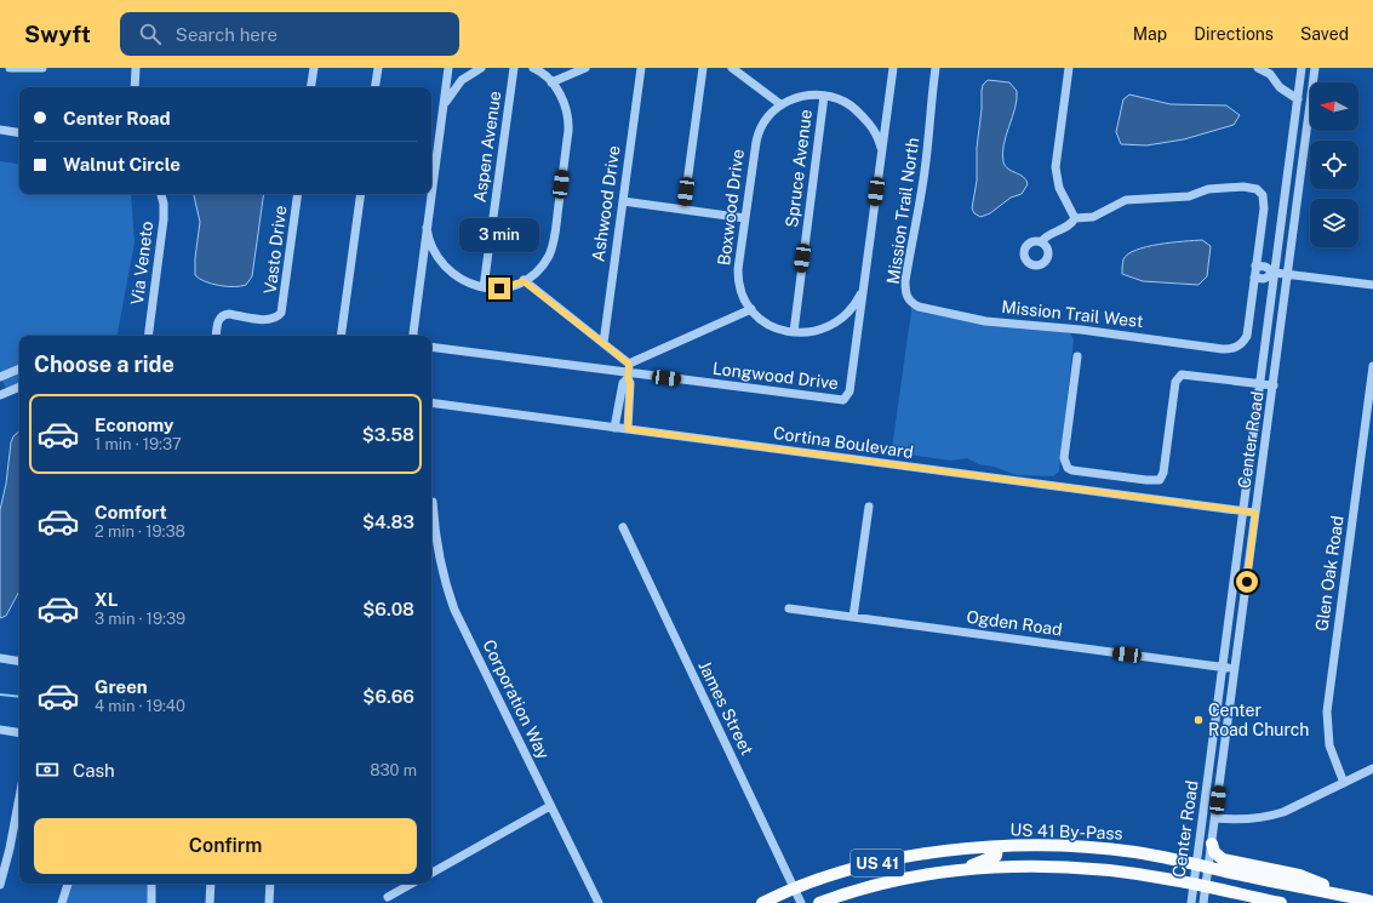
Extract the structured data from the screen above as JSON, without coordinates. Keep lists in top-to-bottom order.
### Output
{
  "streets": {
    "main road": ["US 41 By-Pass", "US 41"],
    "street": [
      "Aspen Avenue",
      "Spruce Avenue",
      "Ashwood Drive",
      "Boxwood Drive",
      "Mission Trail North",
      "Vasto Drive",
      "Via Veneto",
      "Mission Trail West",
      "Longwood Drive",
      "Center Road",
      "Cortina Boulevard",
      "Glen Oak Road",
      "Ogden Road",
      "Corporation Way",
      "James Street"
    ]
  },
  "crossings": [
    ["Spruce Avenue", "Boxwood Drive"],
    ["Boxwood Drive", "Longwood Drive"],
    ["Mission Trail North", "Mission Trail West"],
    ["Center Road", "Cortina Boulevard"],
    ["Center Road", "Ogden Road"],
    ["Center Road", "US 41 By-Pass"],
    ["Center Road", "US 41"],
    ["James Street", "US 41 By-Pass"]
  ],
  "places": ["Center Road Church"],
  "north": "left",
  "page": {
    "header": "Swyft",
    "search": "Search here",
    "nav": ["Map", "Directions", "Saved"],
    "banner": ["Center Road", "Walnut Circle"],
    "bubble": "3 min",
    "heading": "Choose a ride",
    "list": [
      {
        "name": "Economy",
        "note": "1 min · 19:37",
        "value": "$3.58"
      },
      {
        "name": "Comfort",
        "note": "2 min · 19:38",
        "value": "$4.83"
      },
      {
        "name": "XL",
        "note": "3 min · 19:39",
        "value": "$6.08"
      },
      {
        "name": "Green",
        "note": "4 min · 19:40",
        "value": "$6.66"
      }
    ],
    "pay": ["Cash", "830 m"],
    "buttons": "Confirm"
  }
}
